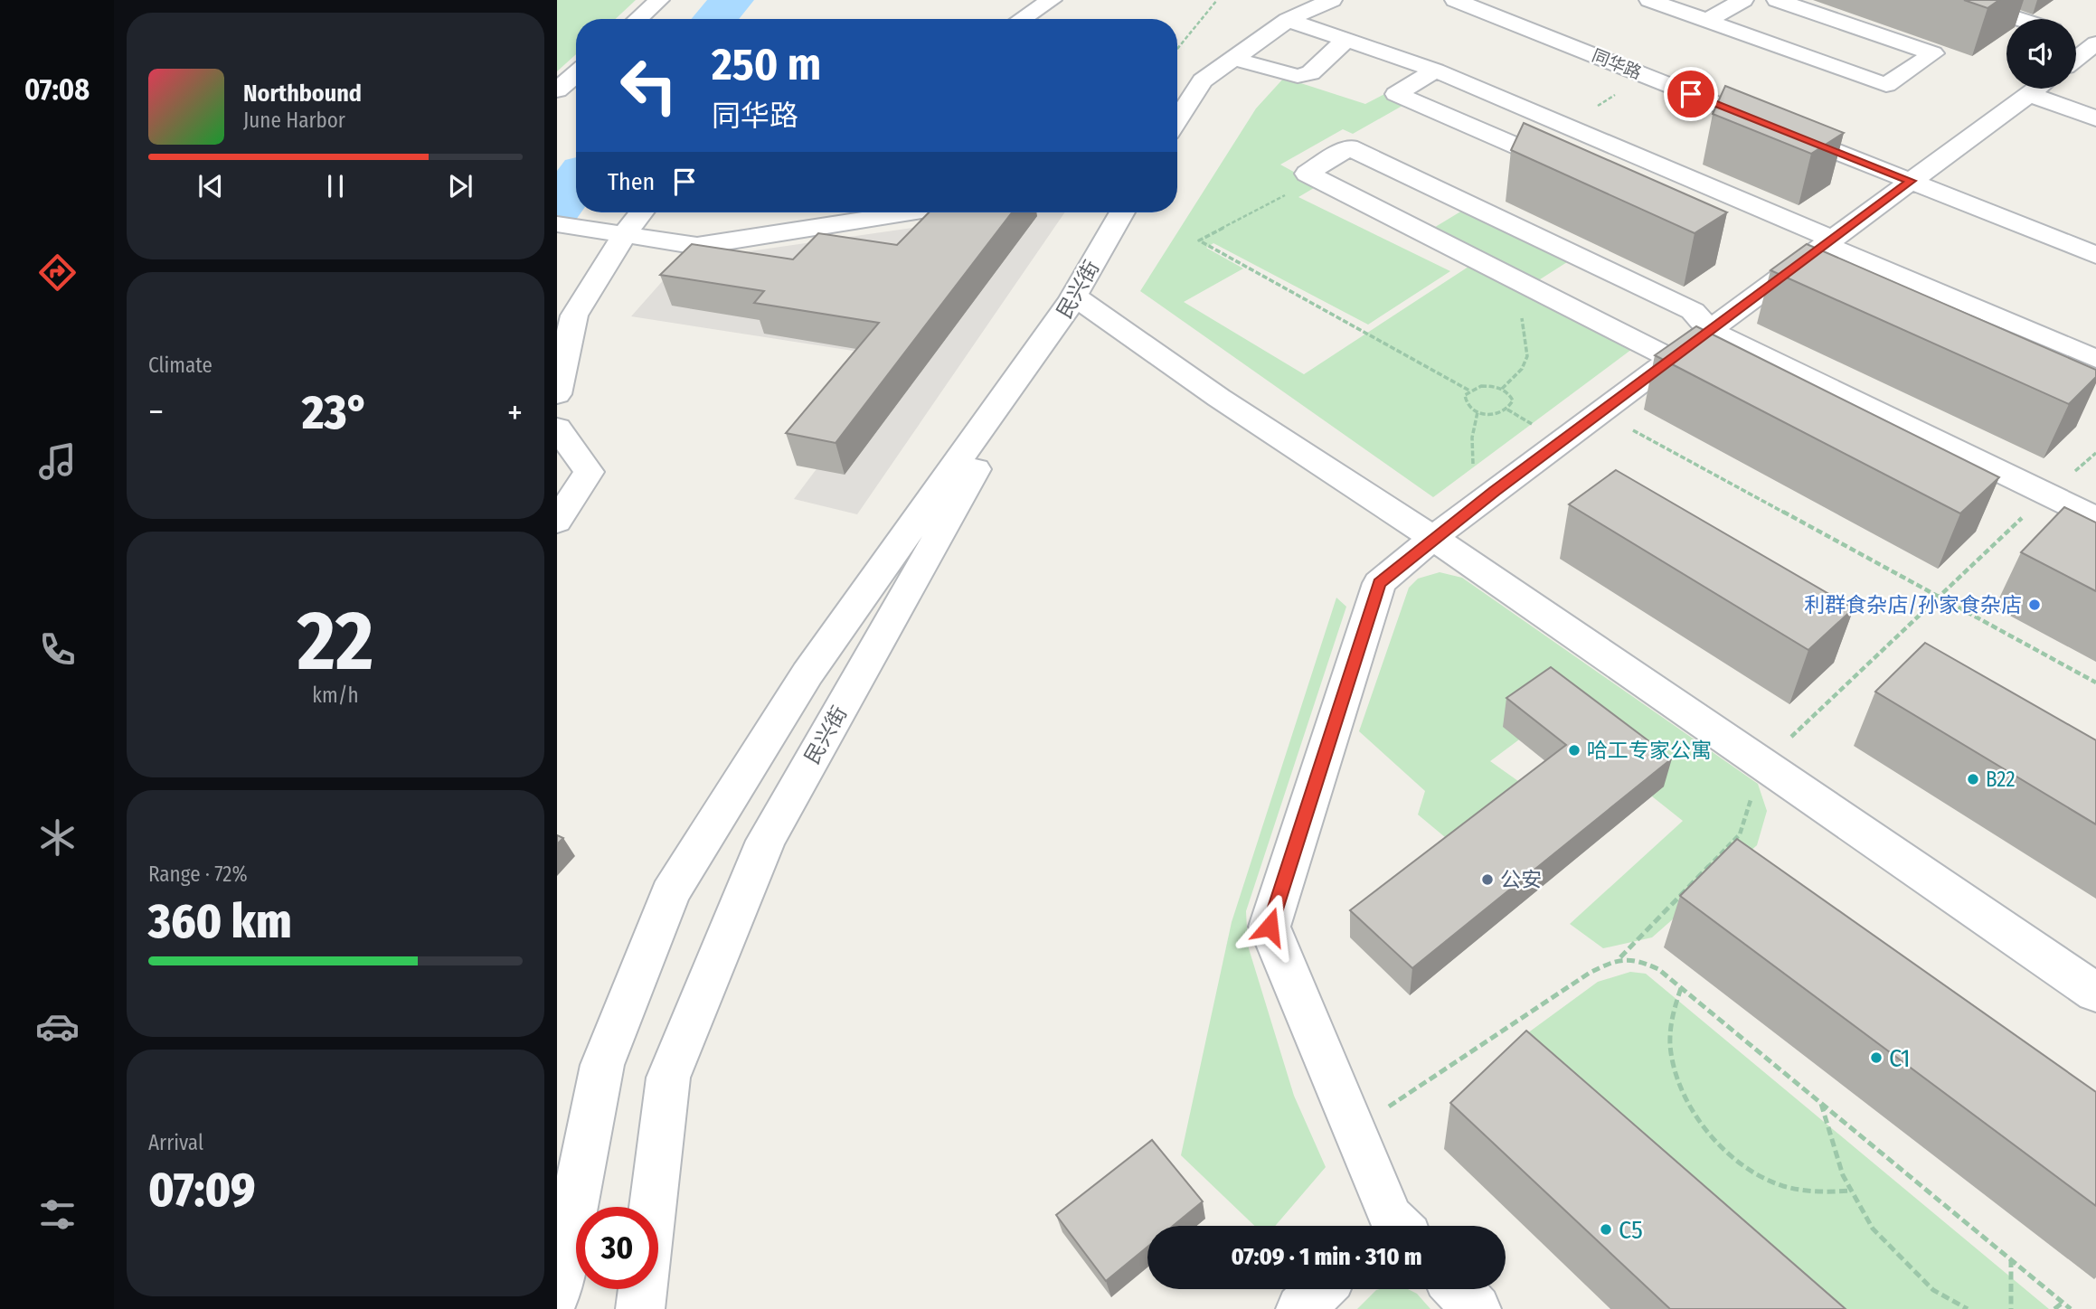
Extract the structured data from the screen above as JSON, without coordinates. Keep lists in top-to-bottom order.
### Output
{
  "streets": {
    "street": ["同华路", "民兴街"]
  },
  "places": [
    "利群食杂店/孙家食杂店",
    "哈工专家公寓",
    "B22",
    "公安",
    "C1",
    "C5"
  ],
  "page": {
    "tabs": "07:08",
    "turn": ["250 m", "同华路"],
    "song": ["Northbound", "June Harbor"],
    "then": "Then",
    "tile": [
      "Climate",
      ["22", "km/h"],
      ["Range · 72%", "360 km"],
      ["Arrival", "07:09"]
    ],
    "heat": ["−", "23°", "+"],
    "limit": "30",
    "trip": "07:09 · 1 min · 310 m"
  }
}
